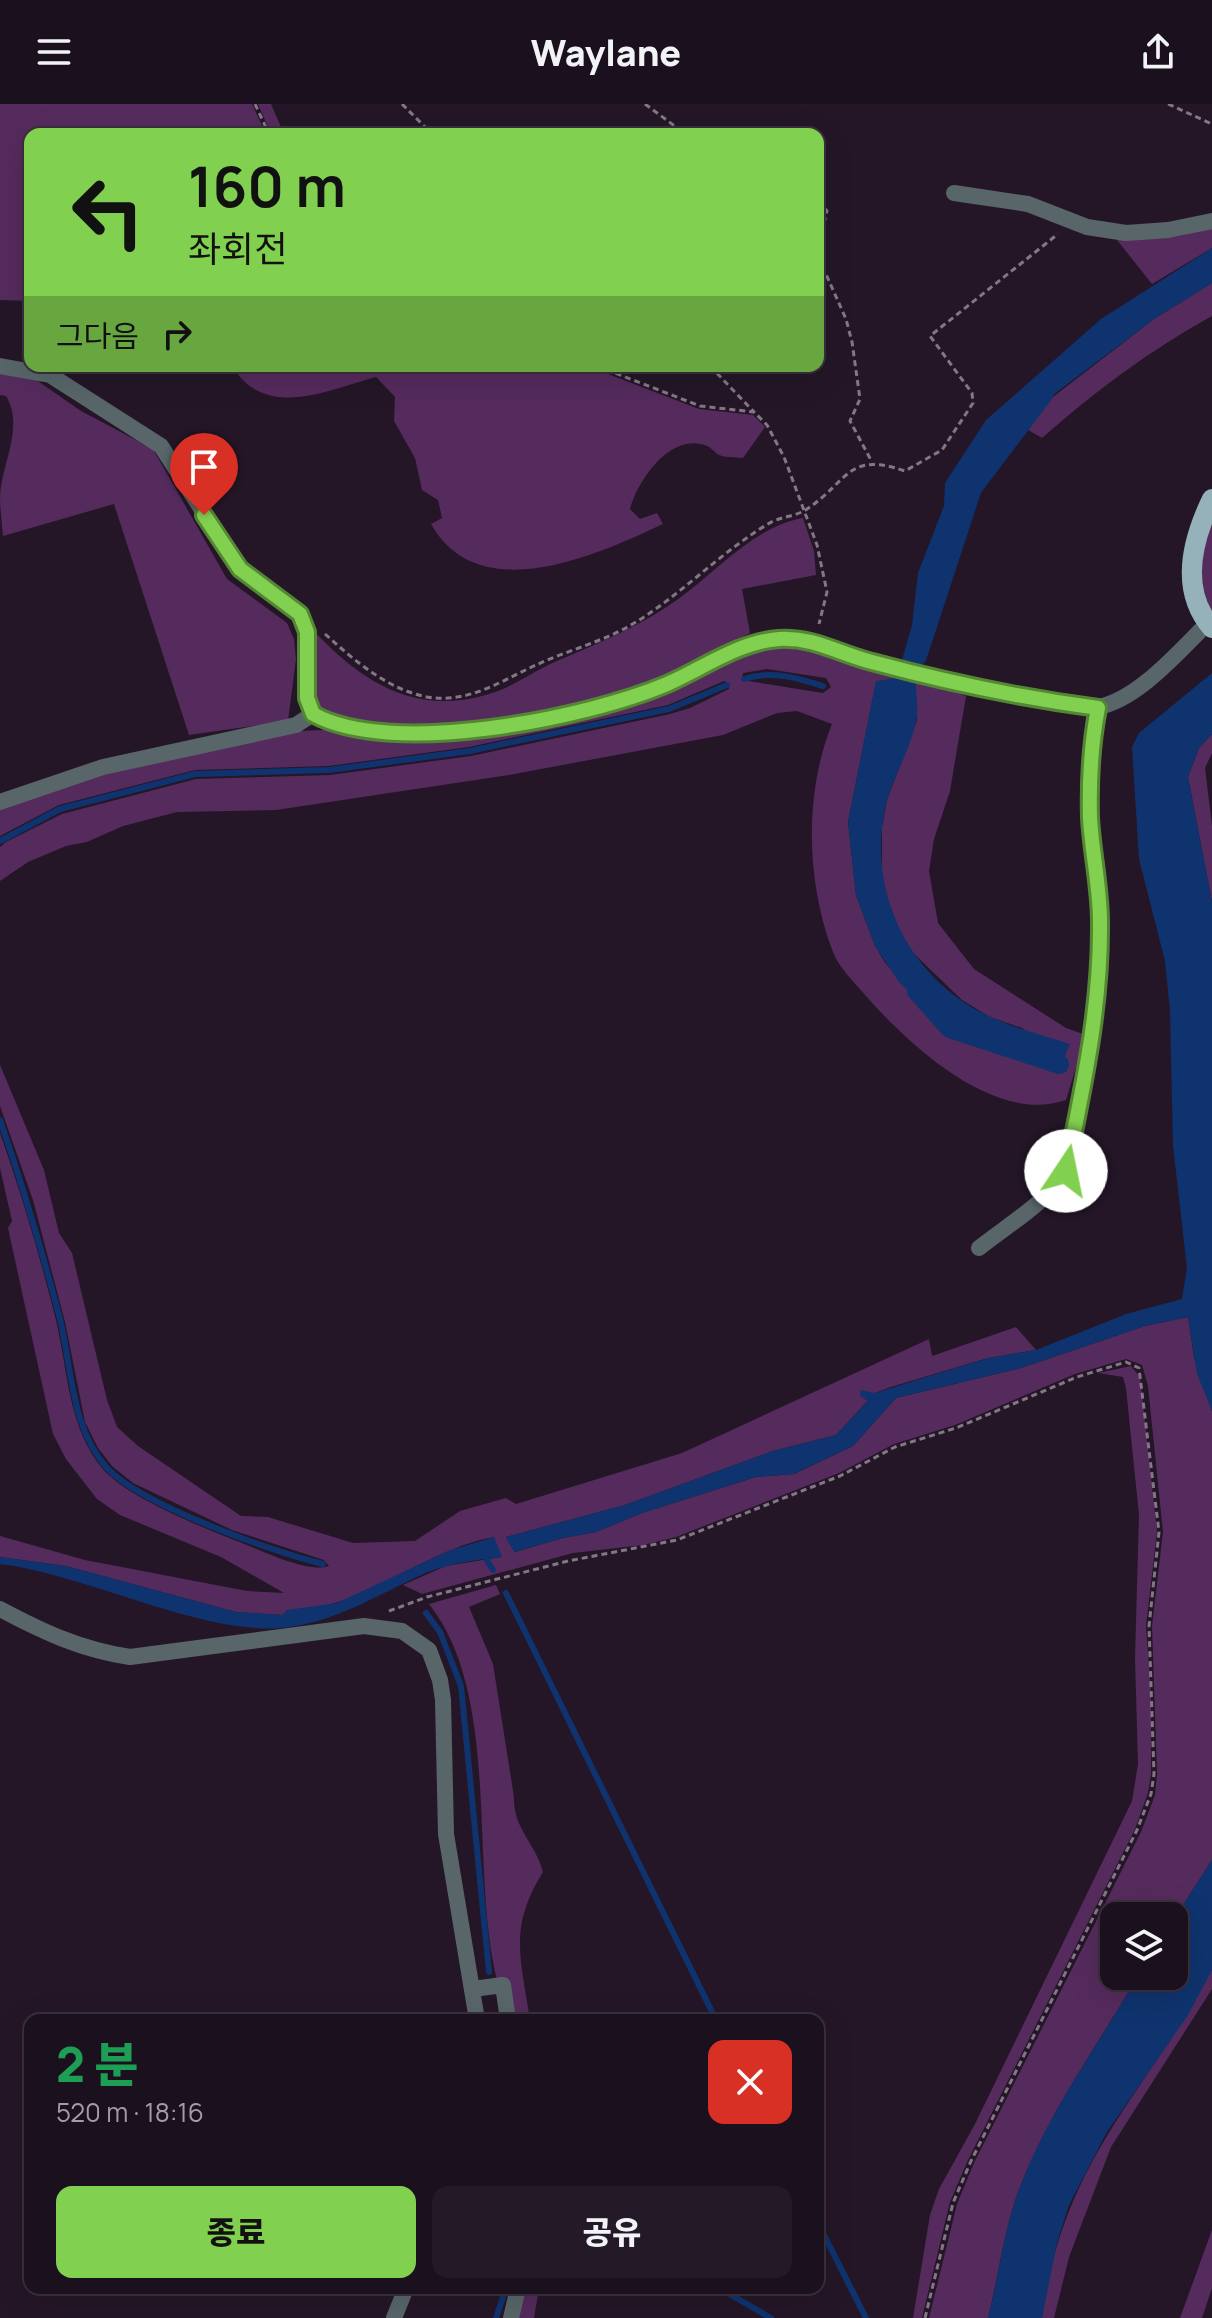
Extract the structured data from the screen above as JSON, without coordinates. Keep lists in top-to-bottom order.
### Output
{
  "page": {
    "header": "Waylane",
    "turn": ["160 m", "좌회전"],
    "then": "그다음",
    "heading": ["2 분", "520 m · 18:16"],
    "buttons": ["종료", "공유"]
  }
}
